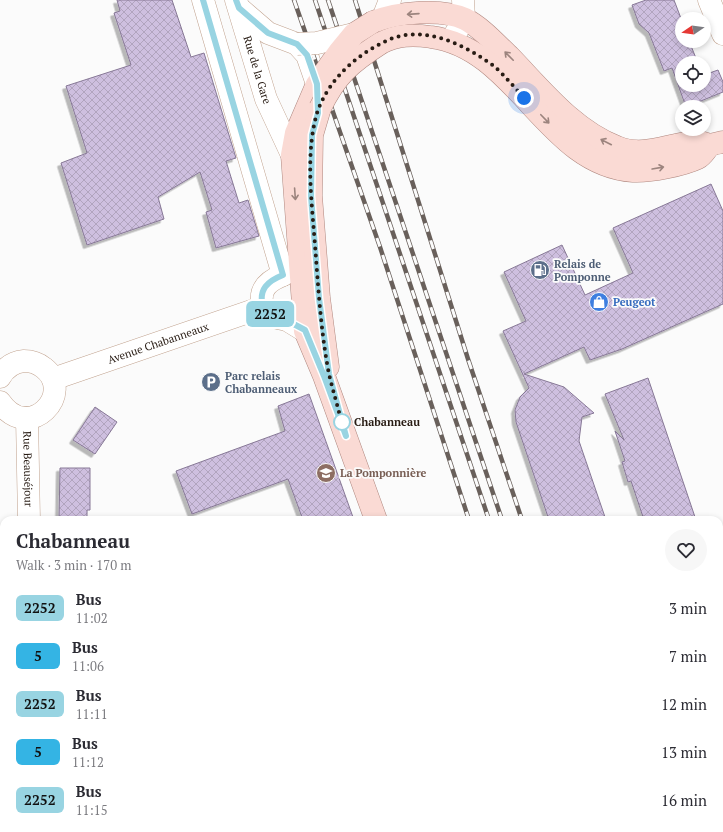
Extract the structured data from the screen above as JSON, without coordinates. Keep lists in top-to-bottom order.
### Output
{
  "streets": {
    "street": ["Rue de la Gare", "Avenue Chabanneaux", "Rue Beauséjour"]
  },
  "places": {
    "fuel station": ["Relais de Pomponne"],
    "shop": ["Peugeot"],
    "parking": ["Parc relais Chabanneaux"],
    "other": ["Chabanneau"],
    "school or university": ["La Pomponnière"]
  },
  "lines": ["bus line 2252"],
  "north": "left",
  "page": {
    "on_map": "2252",
    "heading": ["Chabanneau", "Walk · 3 min · 170 m"],
    "list": [
      {
        "mark": "2252",
        "name": "Bus",
        "note": "11:02",
        "value": "3 min"
      },
      {
        "mark": "5",
        "name": "Bus",
        "note": "11:06",
        "value": "7 min"
      },
      {
        "mark": "2252",
        "name": "Bus",
        "note": "11:11",
        "value": "12 min"
      },
      {
        "mark": "5",
        "name": "Bus",
        "note": "11:12",
        "value": "13 min"
      },
      {
        "mark": "2252",
        "name": "Bus",
        "note": "11:15",
        "value": "16 min"
      }
    ]
  }
}
